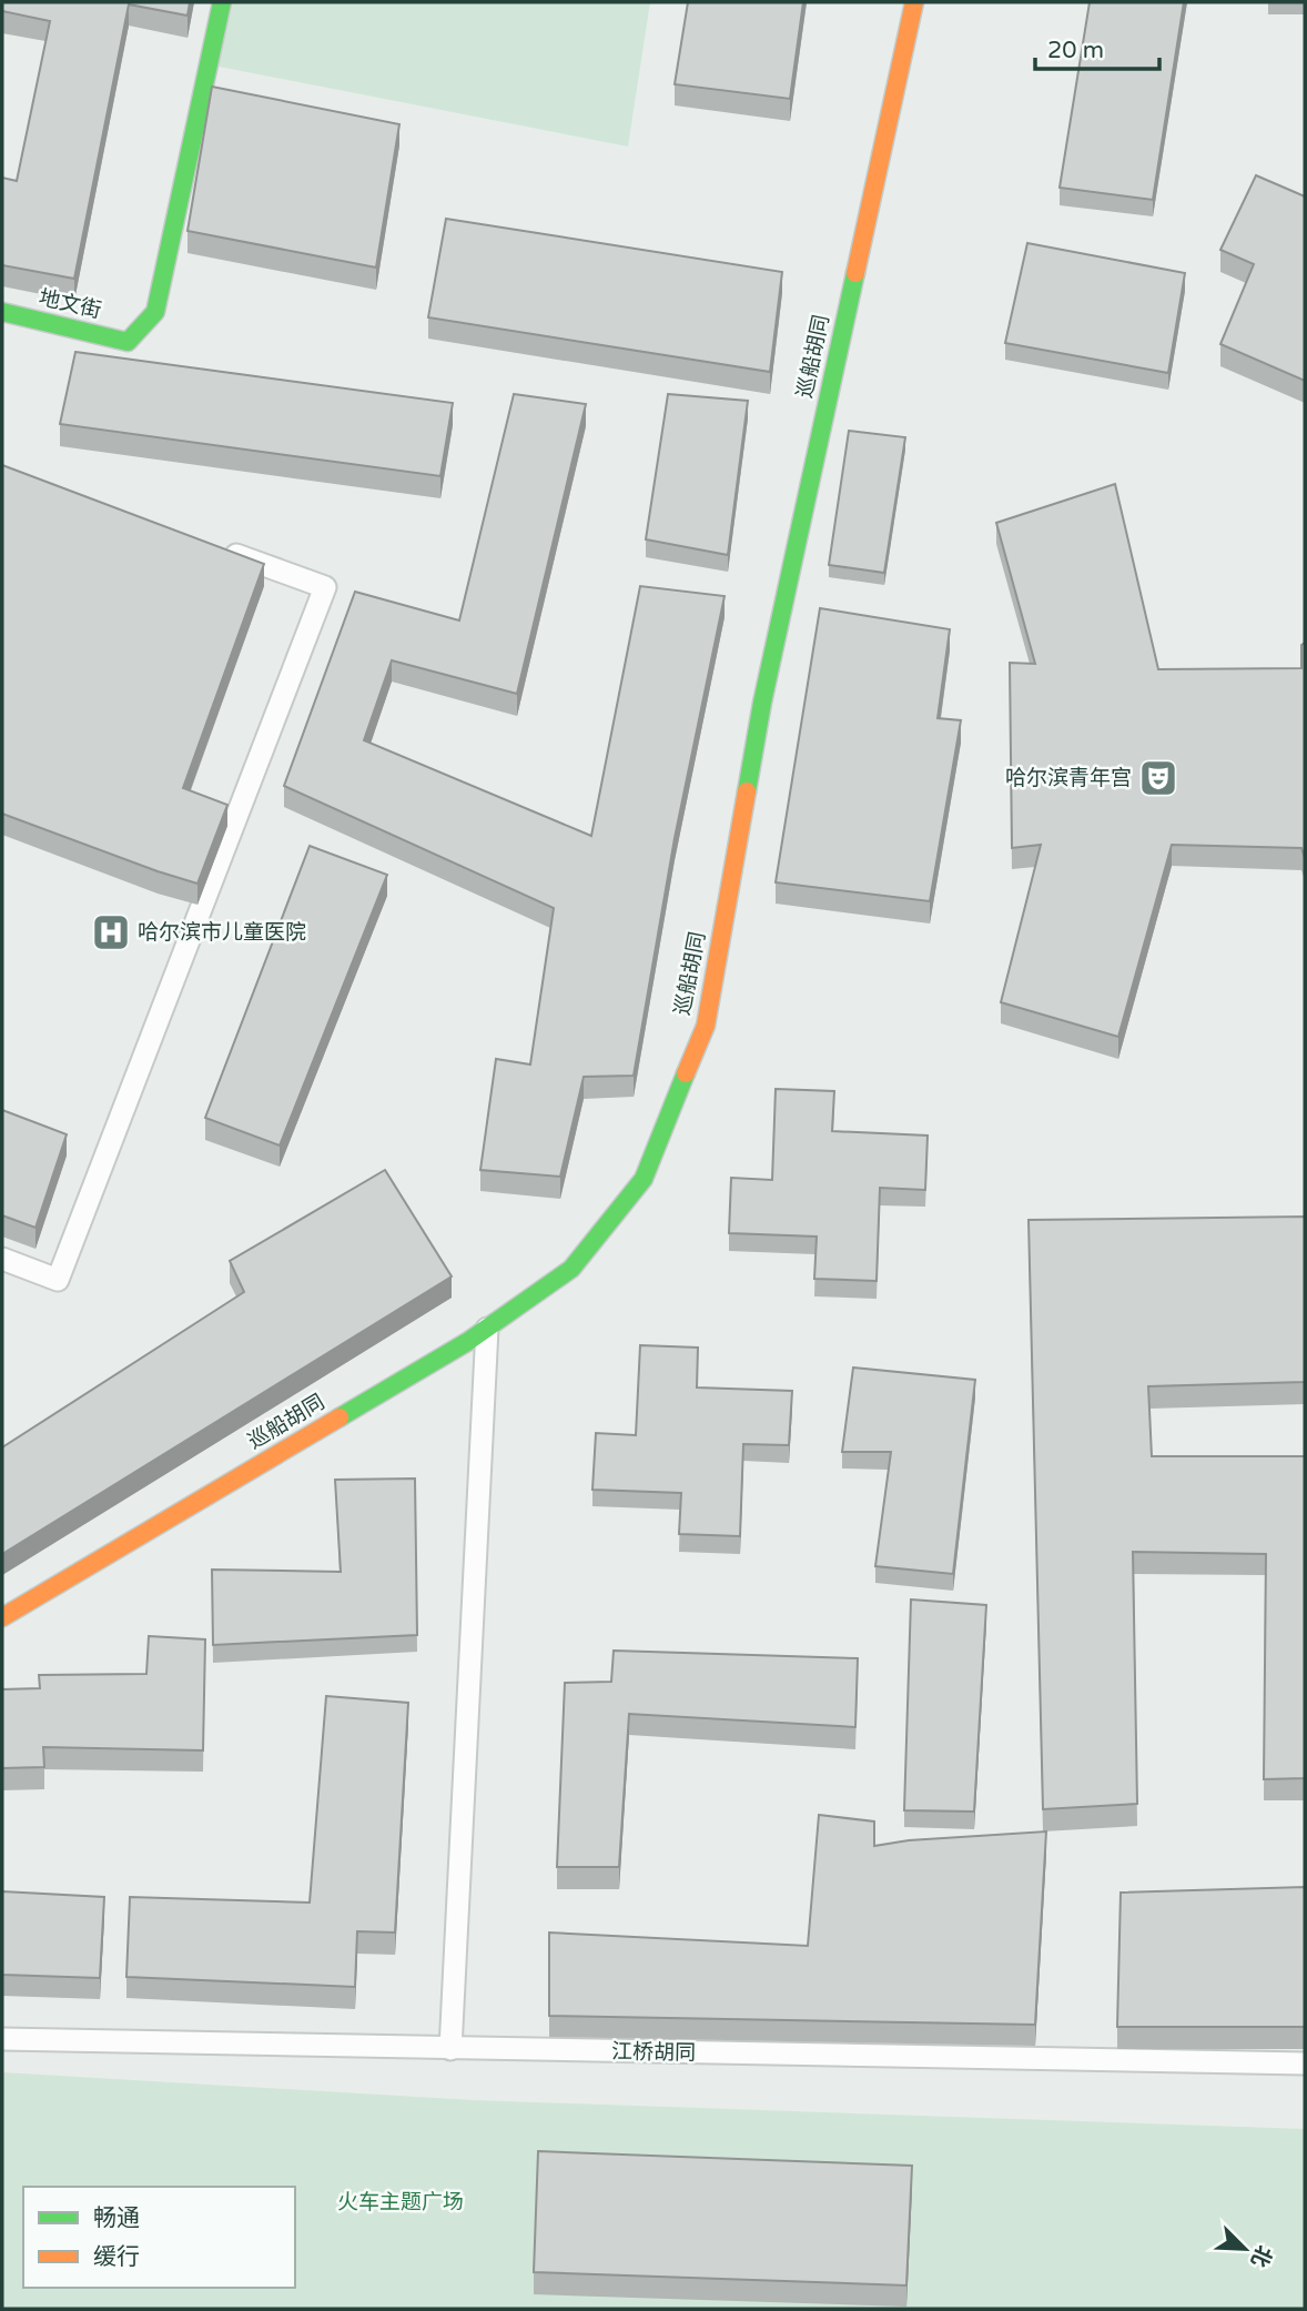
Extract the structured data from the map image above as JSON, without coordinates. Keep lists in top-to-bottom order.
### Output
{
  "streets": {
    "street": ["地文街", "巡船胡同"],
    "lane": ["江桥胡同"]
  },
  "parks": ["火车主题广场"],
  "places": {
    "theatre": ["哈尔滨青年宫"],
    "hospital": ["哈尔滨市儿童医院"]
  },
  "legend": ["畅通", "缓行"],
  "scale_bar": "20 m",
  "north": "bottom right"
}
